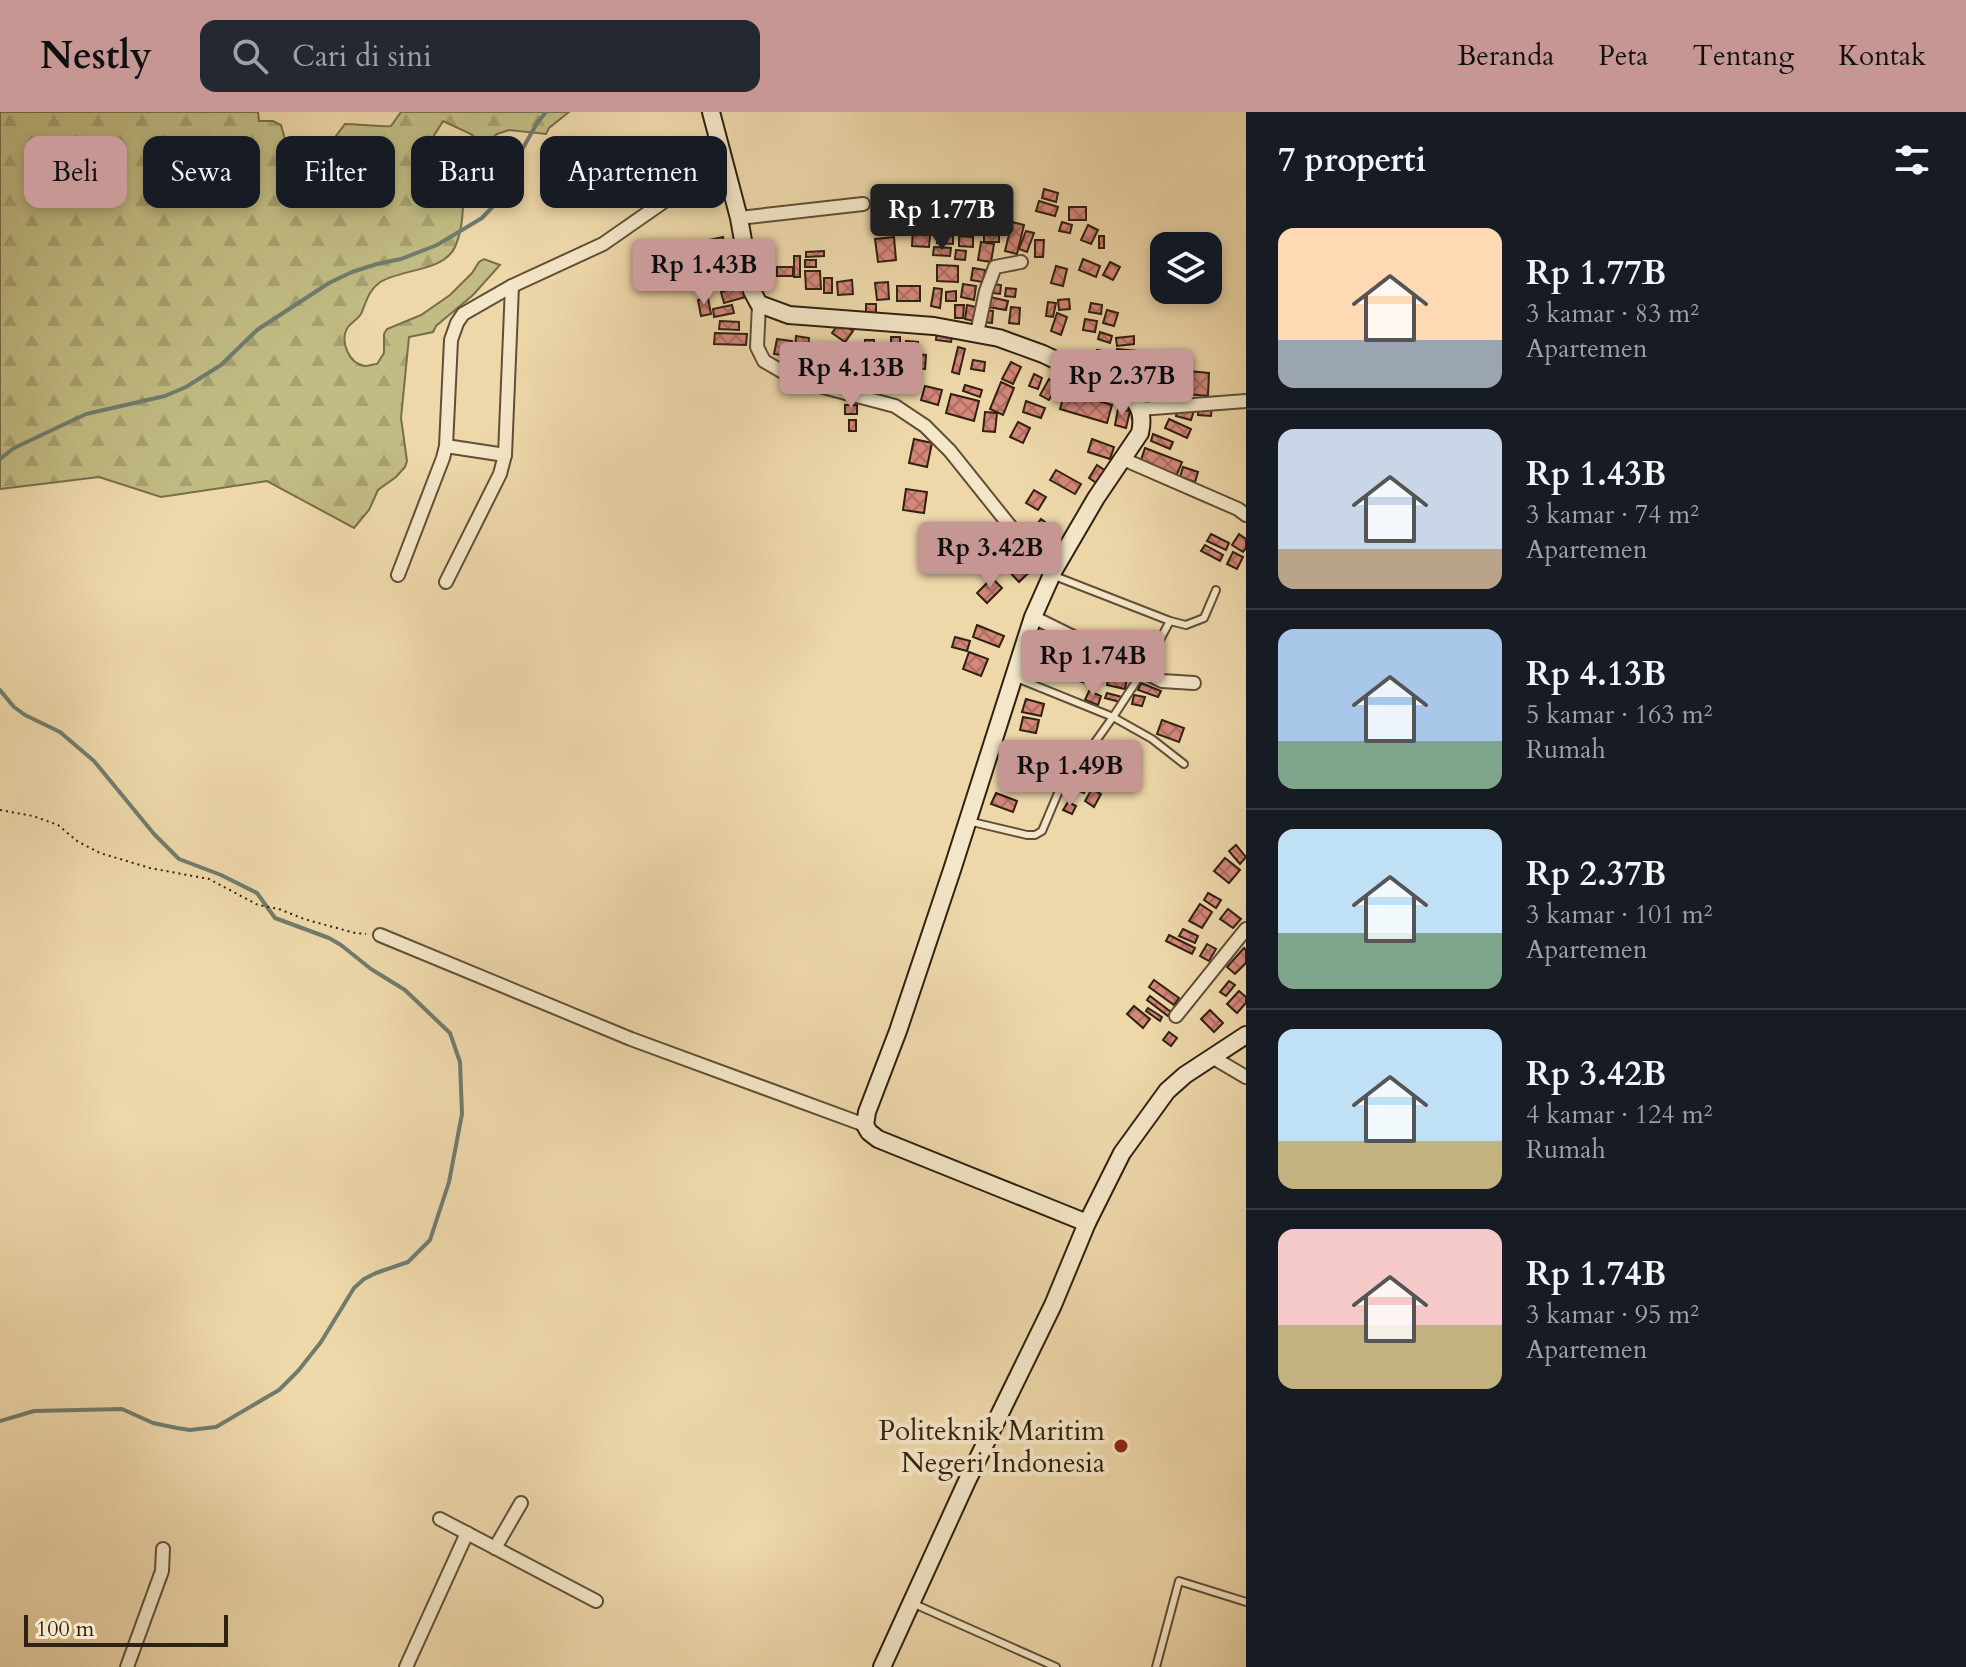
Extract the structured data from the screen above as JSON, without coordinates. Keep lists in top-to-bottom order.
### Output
{
  "places": ["Politeknik Maritim Negeri Indonesia"],
  "scale_bar": "100 m",
  "page": {
    "header": "Nestly",
    "search": "Cari di sini",
    "nav": [
      "Beranda",
      "Peta",
      "Tentang",
      "Kontak"
    ],
    "heading": "7 properti",
    "chip": [
      "Beli",
      "Sewa",
      "Filter",
      "Baru",
      "Apartemen"
    ],
    "price": [
      "Rp 1.77B",
      "Rp 1.43B",
      "Rp 4.13B",
      "Rp 2.37B",
      "Rp 3.42B",
      "Rp 1.74B",
      "Rp 1.49B"
    ],
    "list": [
      {
        "name": "Rp 1.77B",
        "note": "3 kamar · 83 m² · Apartemen"
      },
      {
        "name": "Rp 1.43B",
        "note": "3 kamar · 74 m² · Apartemen"
      },
      {
        "name": "Rp 4.13B",
        "note": "5 kamar · 163 m² · Rumah"
      },
      {
        "name": "Rp 2.37B",
        "note": "3 kamar · 101 m² · Apartemen"
      },
      {
        "name": "Rp 3.42B",
        "note": "4 kamar · 124 m² · Rumah"
      },
      {
        "name": "Rp 1.74B",
        "note": "3 kamar · 95 m² · Apartemen"
      }
    ],
    "scale": "100 m"
  }
}
